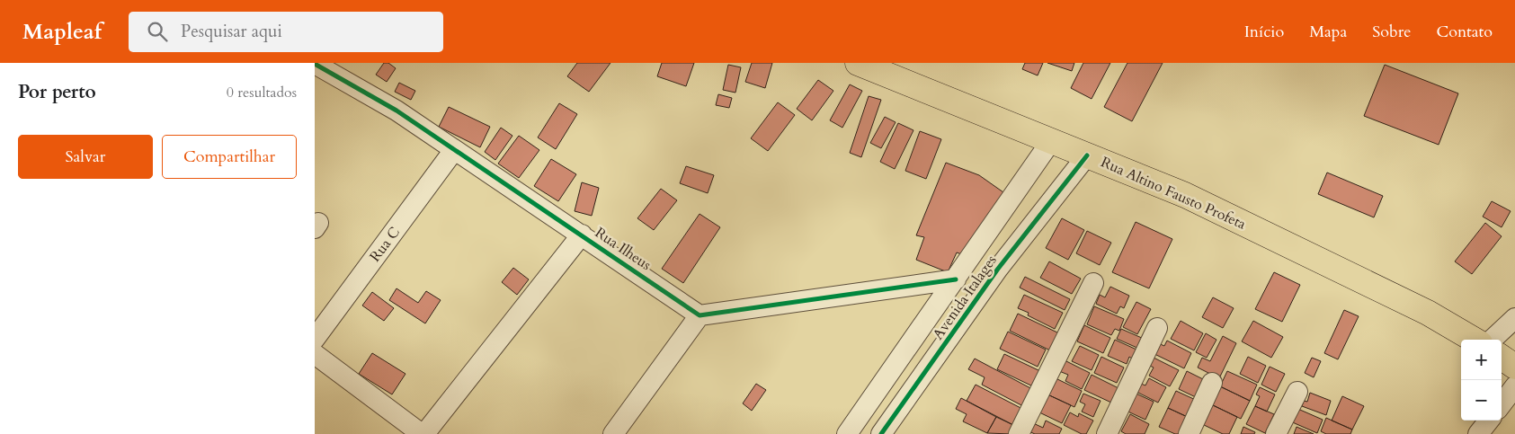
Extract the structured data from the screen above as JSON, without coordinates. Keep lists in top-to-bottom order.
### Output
{
  "streets": {
    "main road": ["Rua Altino Fausto Profeta"],
    "street": ["Rua C", "Rua Ilheus", "Avenida Italages"]
  },
  "crossings": [
    ["Rua Altino Fausto Profeta", "Avenida Italages"],
    ["Rua C", "Rua Ilheus"]
  ],
  "page": {
    "header": "Mapleaf",
    "search": "Pesquisar aqui",
    "nav": [
      "Início",
      "Mapa",
      "Sobre",
      "Contato"
    ],
    "heading": ["Por perto", "0 resultados"],
    "buttons": ["Salvar", "Compartilhar"],
    "map_buttons": ["+", "−"]
  }
}
